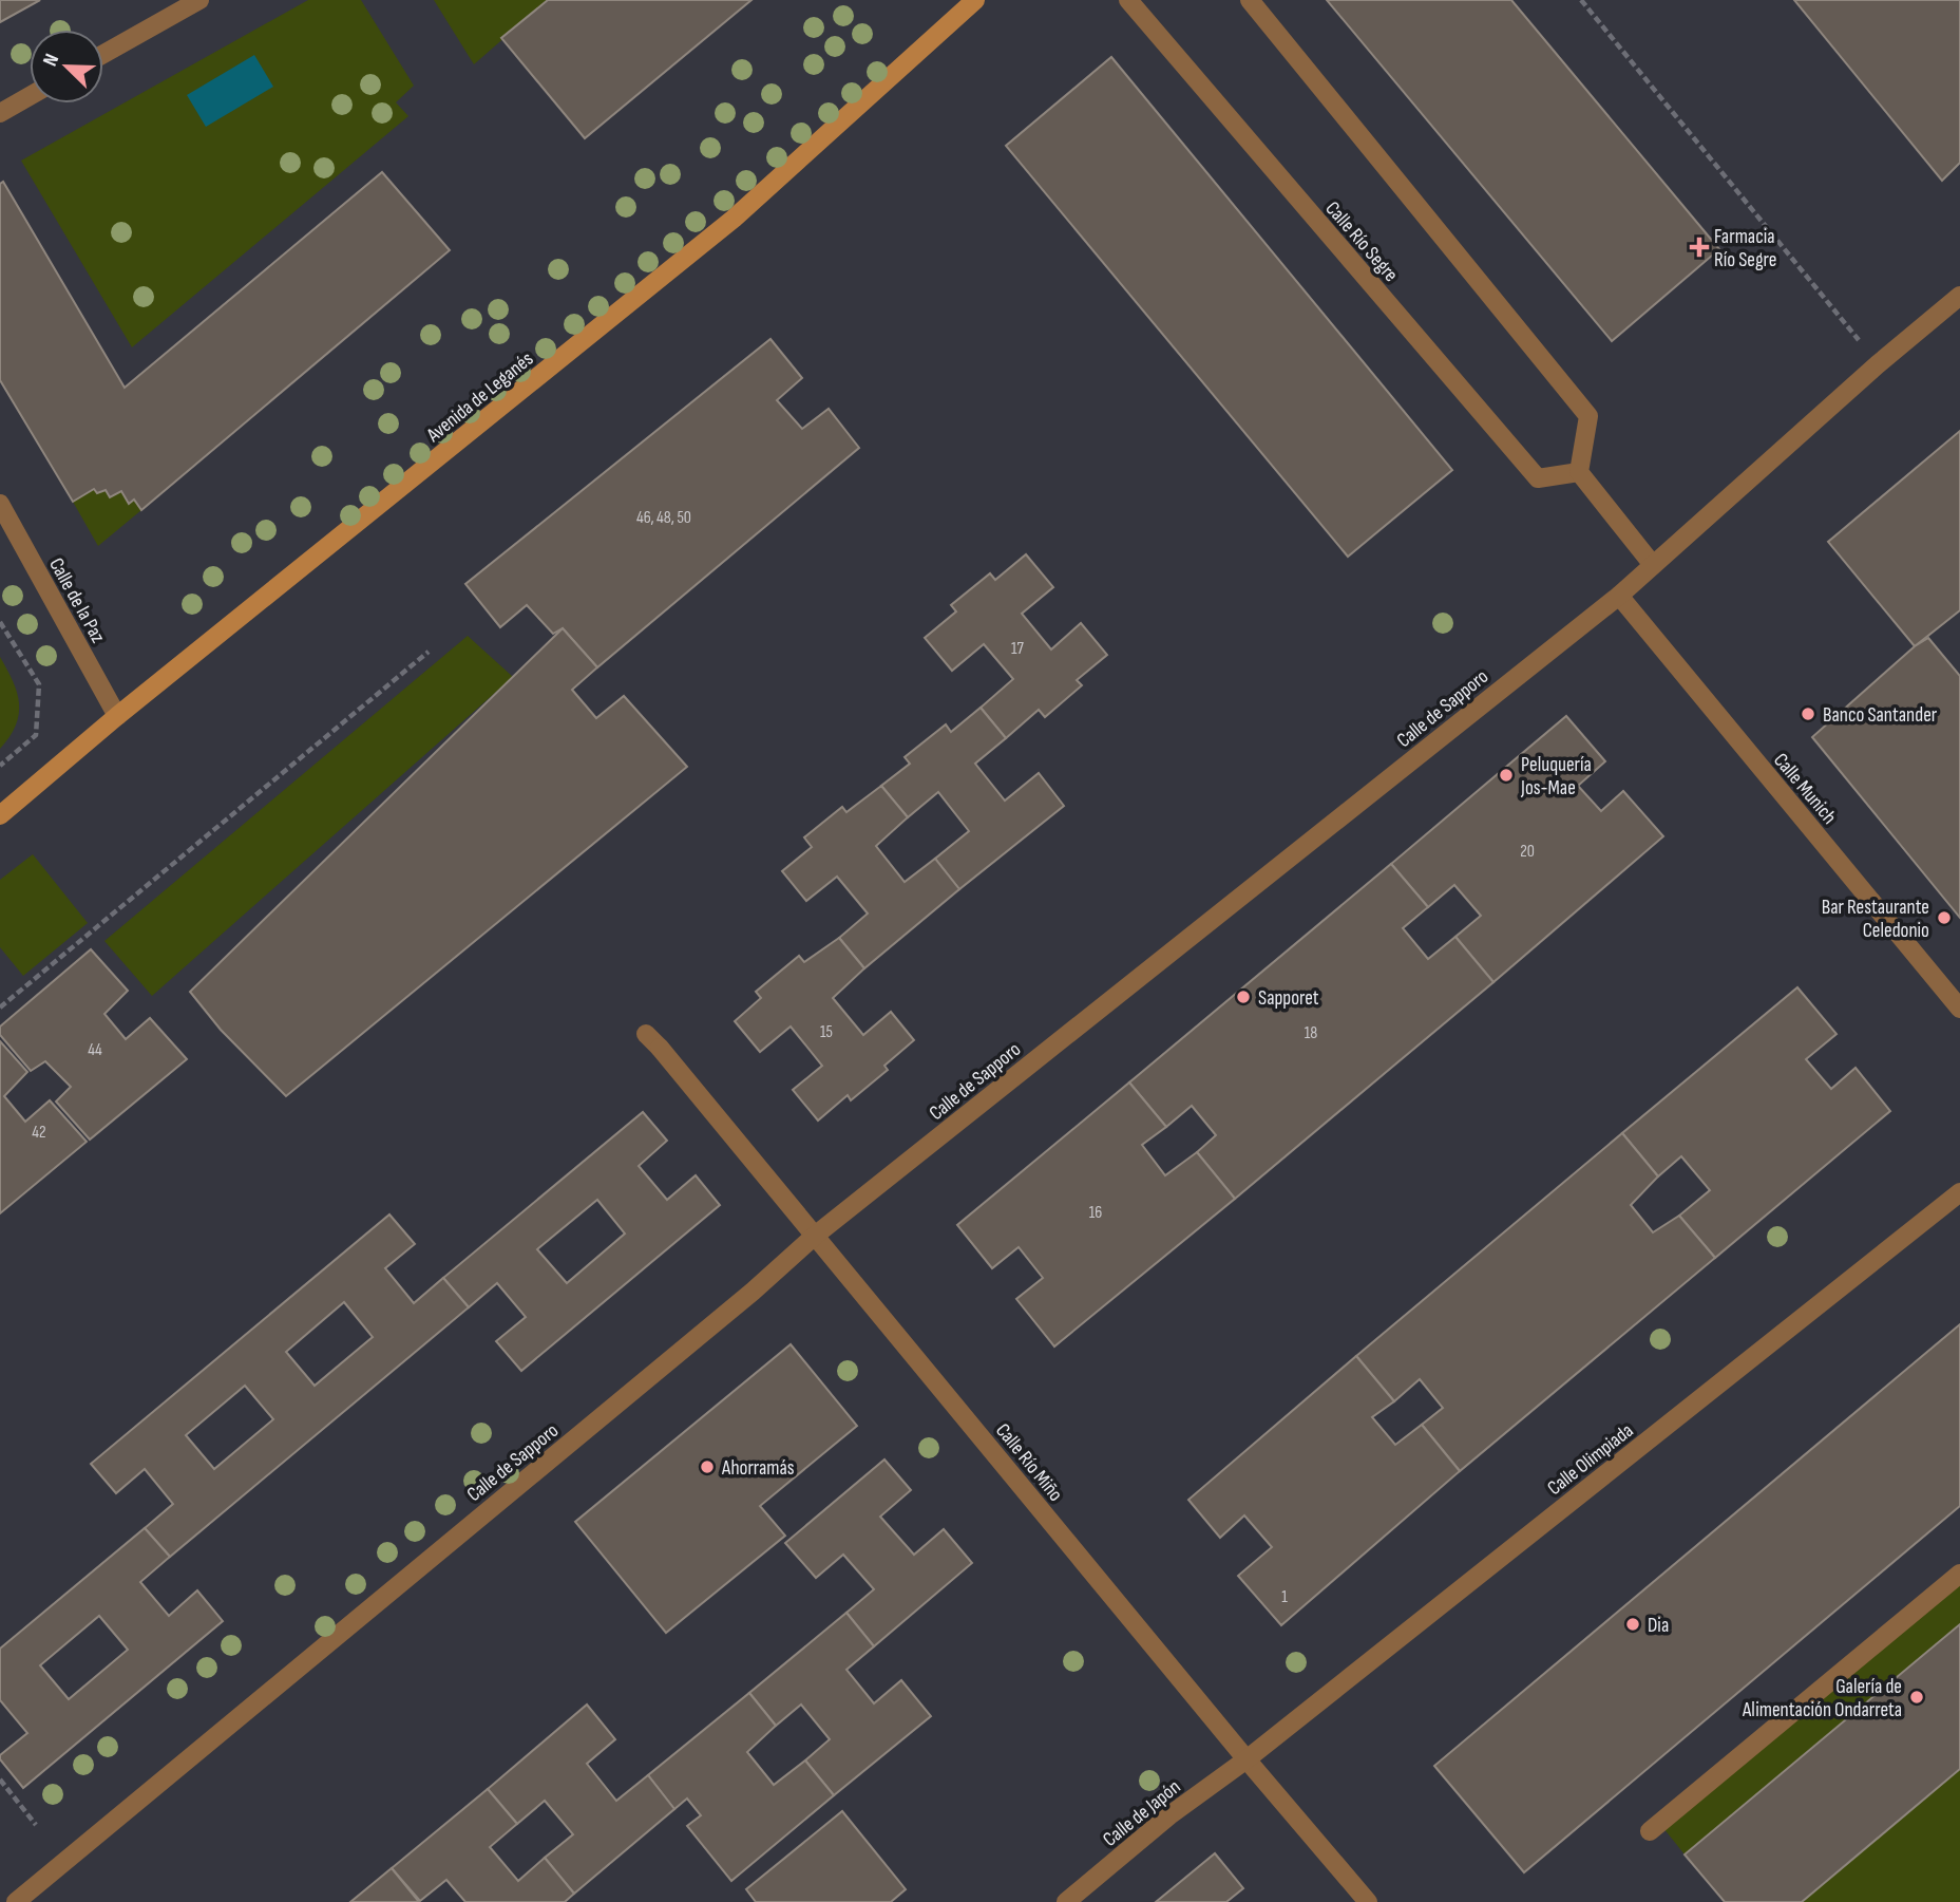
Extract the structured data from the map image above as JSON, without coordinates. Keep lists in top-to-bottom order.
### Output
{
  "streets": {
    "street": [
      "Calle Río Segre",
      "Avenida de Leganés",
      "Calle de la Paz",
      "Calle de Sapporo",
      "Calle Munich",
      "Calle Olimpiada",
      "Calle Río Miño",
      "Calle de Japón"
    ]
  },
  "crossings": [
    ["Avenida de Leganés", "Calle de la Paz"],
    ["Calle de Sapporo", "Calle Munich"],
    ["Calle de Sapporo", "Calle Río Miño"],
    ["Calle Olimpiada", "Calle Río Miño"],
    ["Calle Olimpiada", "Calle de Japón"],
    ["Calle Río Miño", "Calle de Japón"]
  ],
  "places": {
    "health": ["Farmacia Río Segre"],
    "other": [
      "Banco Santander",
      "Peluquería Jos-Mae",
      "Bar Restaurante Celedonio",
      "Sapporet",
      "Ahorramás",
      "Dia",
      "Galería de Alimentación Ondarreta"
    ]
  },
  "house_numbers": [
    "46, 48, 50",
    "17",
    "20",
    "15",
    "18",
    "44",
    "42",
    "16",
    "1"
  ],
  "north": "top left"
}
